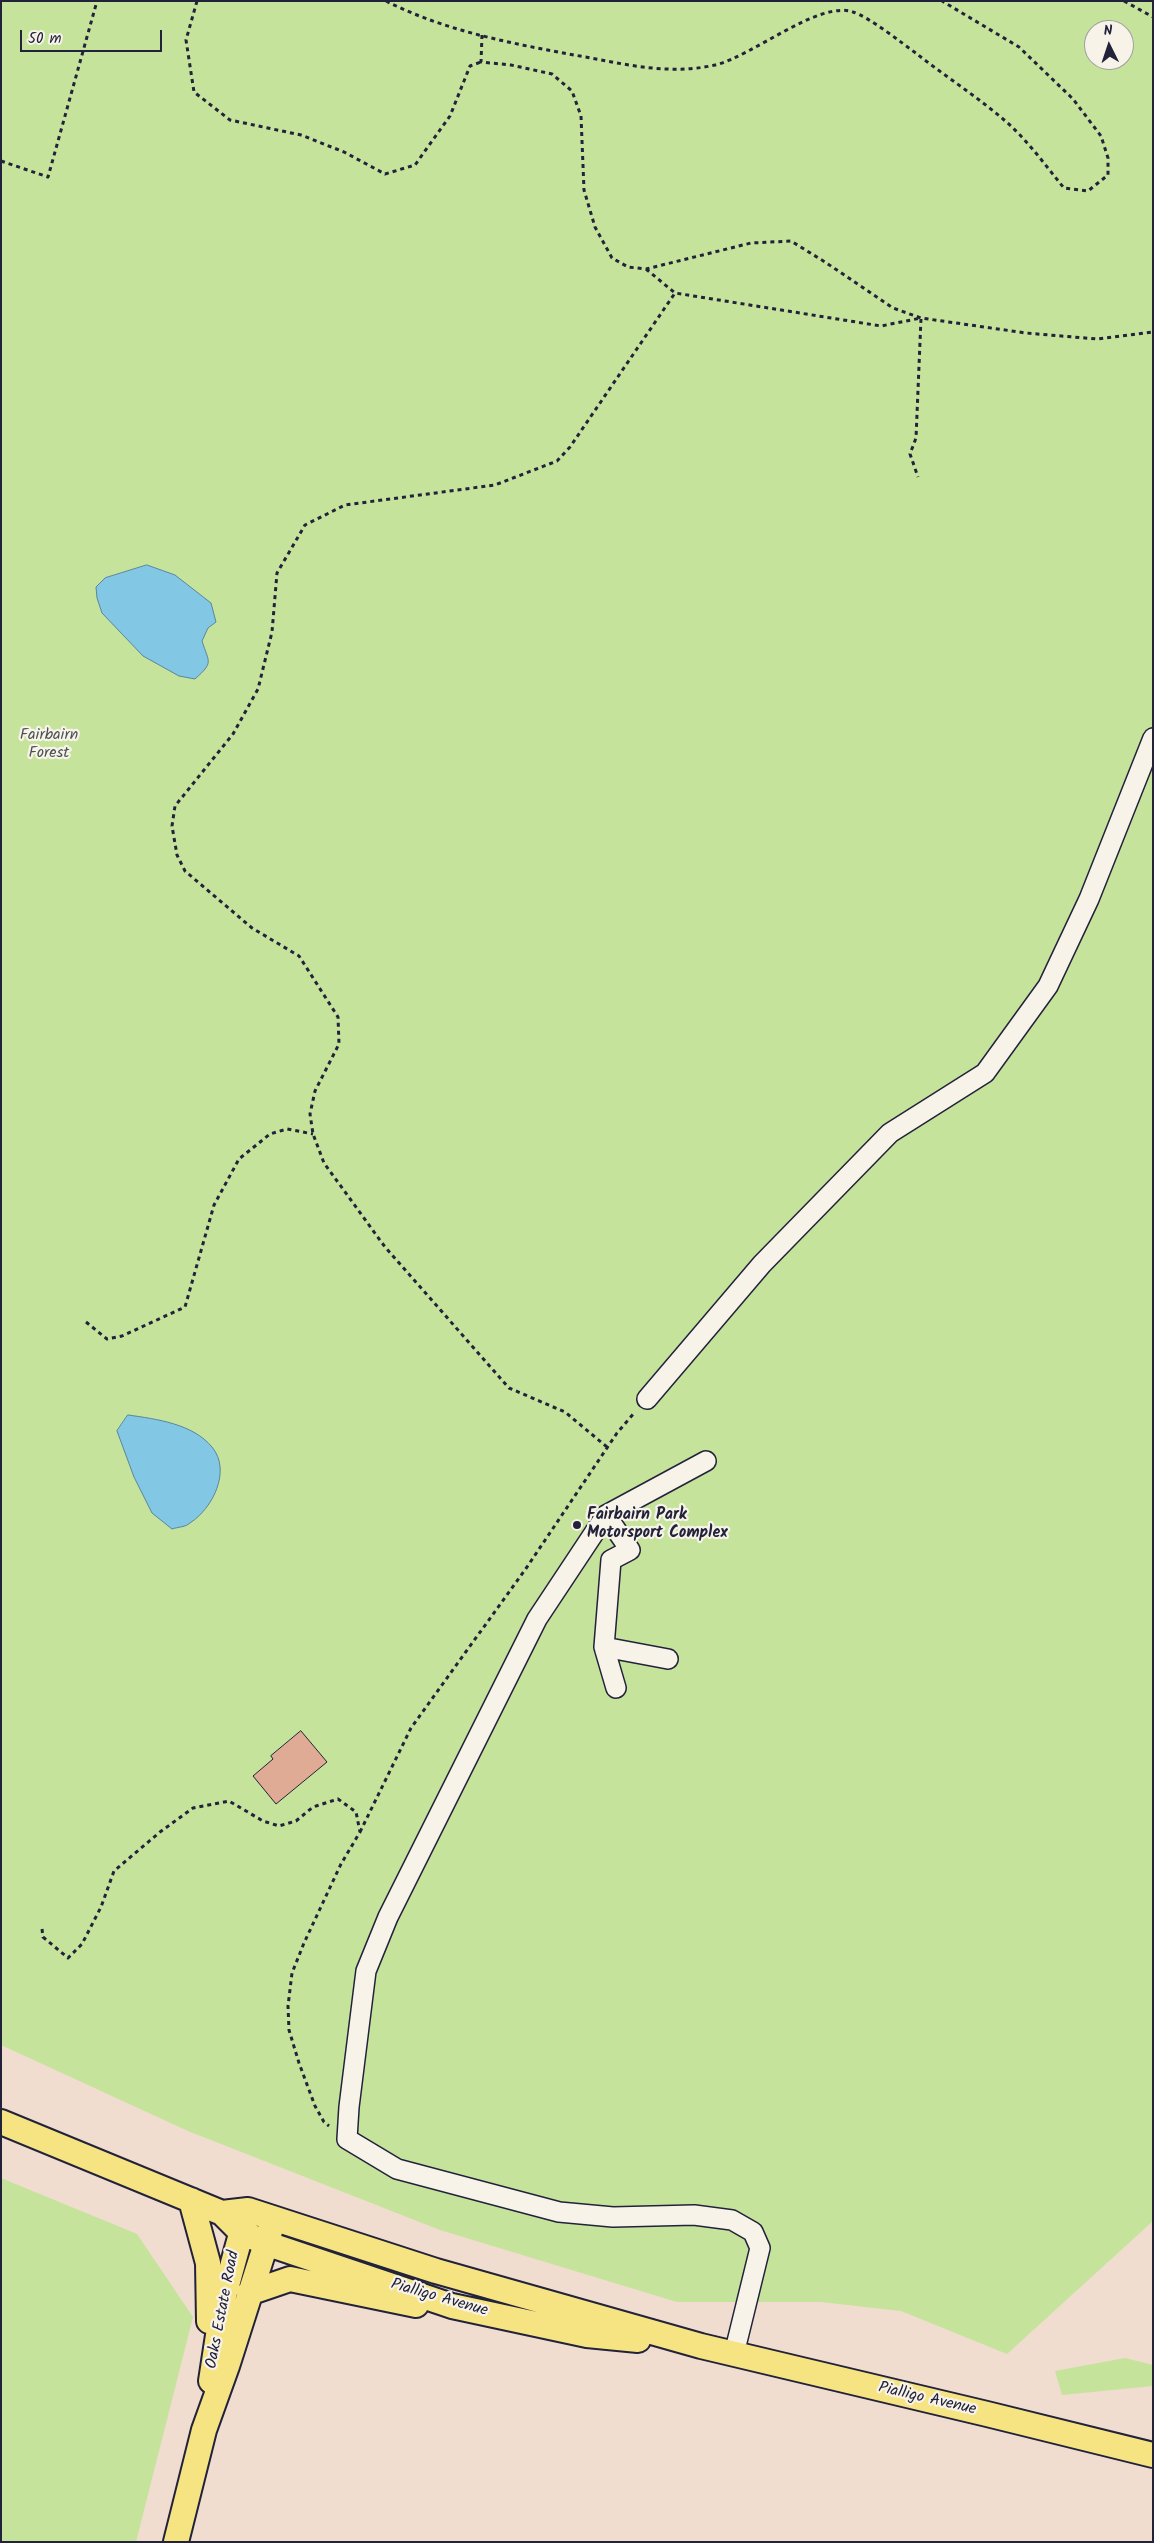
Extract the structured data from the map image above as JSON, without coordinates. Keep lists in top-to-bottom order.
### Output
{
  "streets": {
    "main road": ["Pialligo Avenue", "Oaks Estate Road"]
  },
  "crossings": [
    ["Pialligo Avenue", "Oaks Estate Road"]
  ],
  "parks": ["Fairbairn Forest"],
  "places": ["Fairbairn Park Motorsport Complex"],
  "scale_bar": "50 m",
  "north": "top"
}
